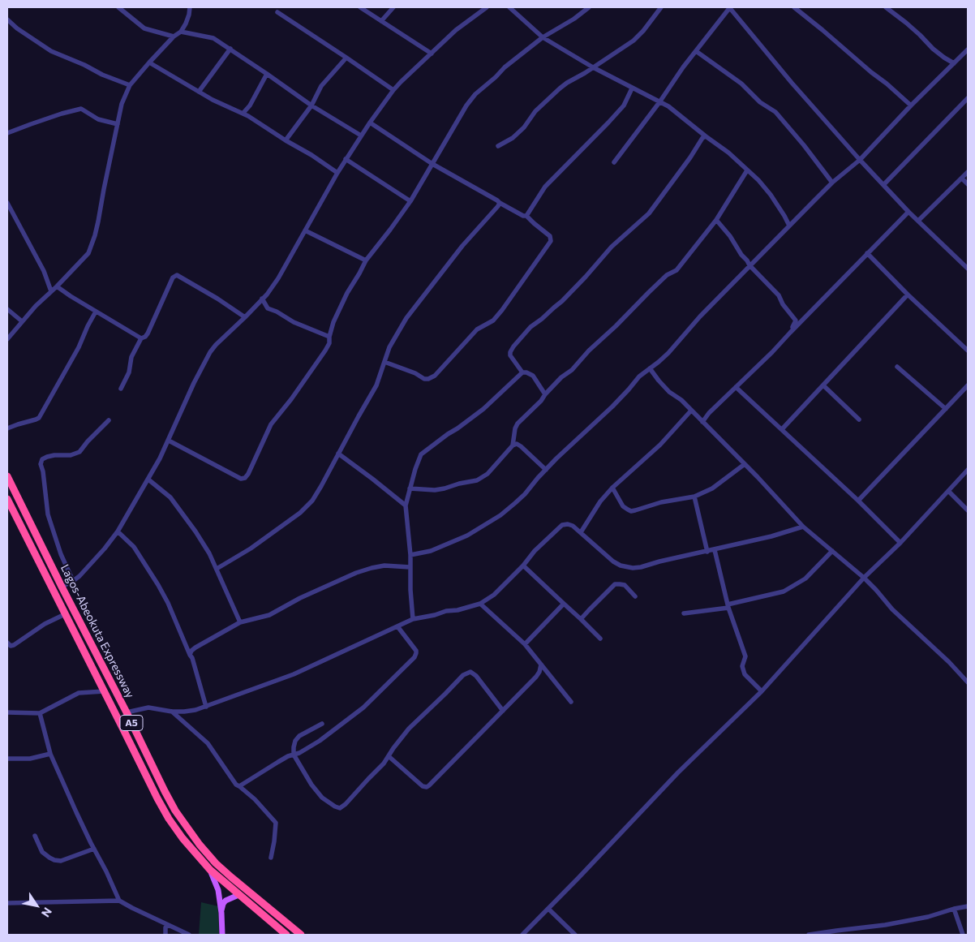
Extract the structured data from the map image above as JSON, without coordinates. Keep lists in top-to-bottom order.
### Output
{
  "streets": {
    "highway": ["Lagos-Abeokuta Expressway", "A5"]
  },
  "north": "bottom right"
}
